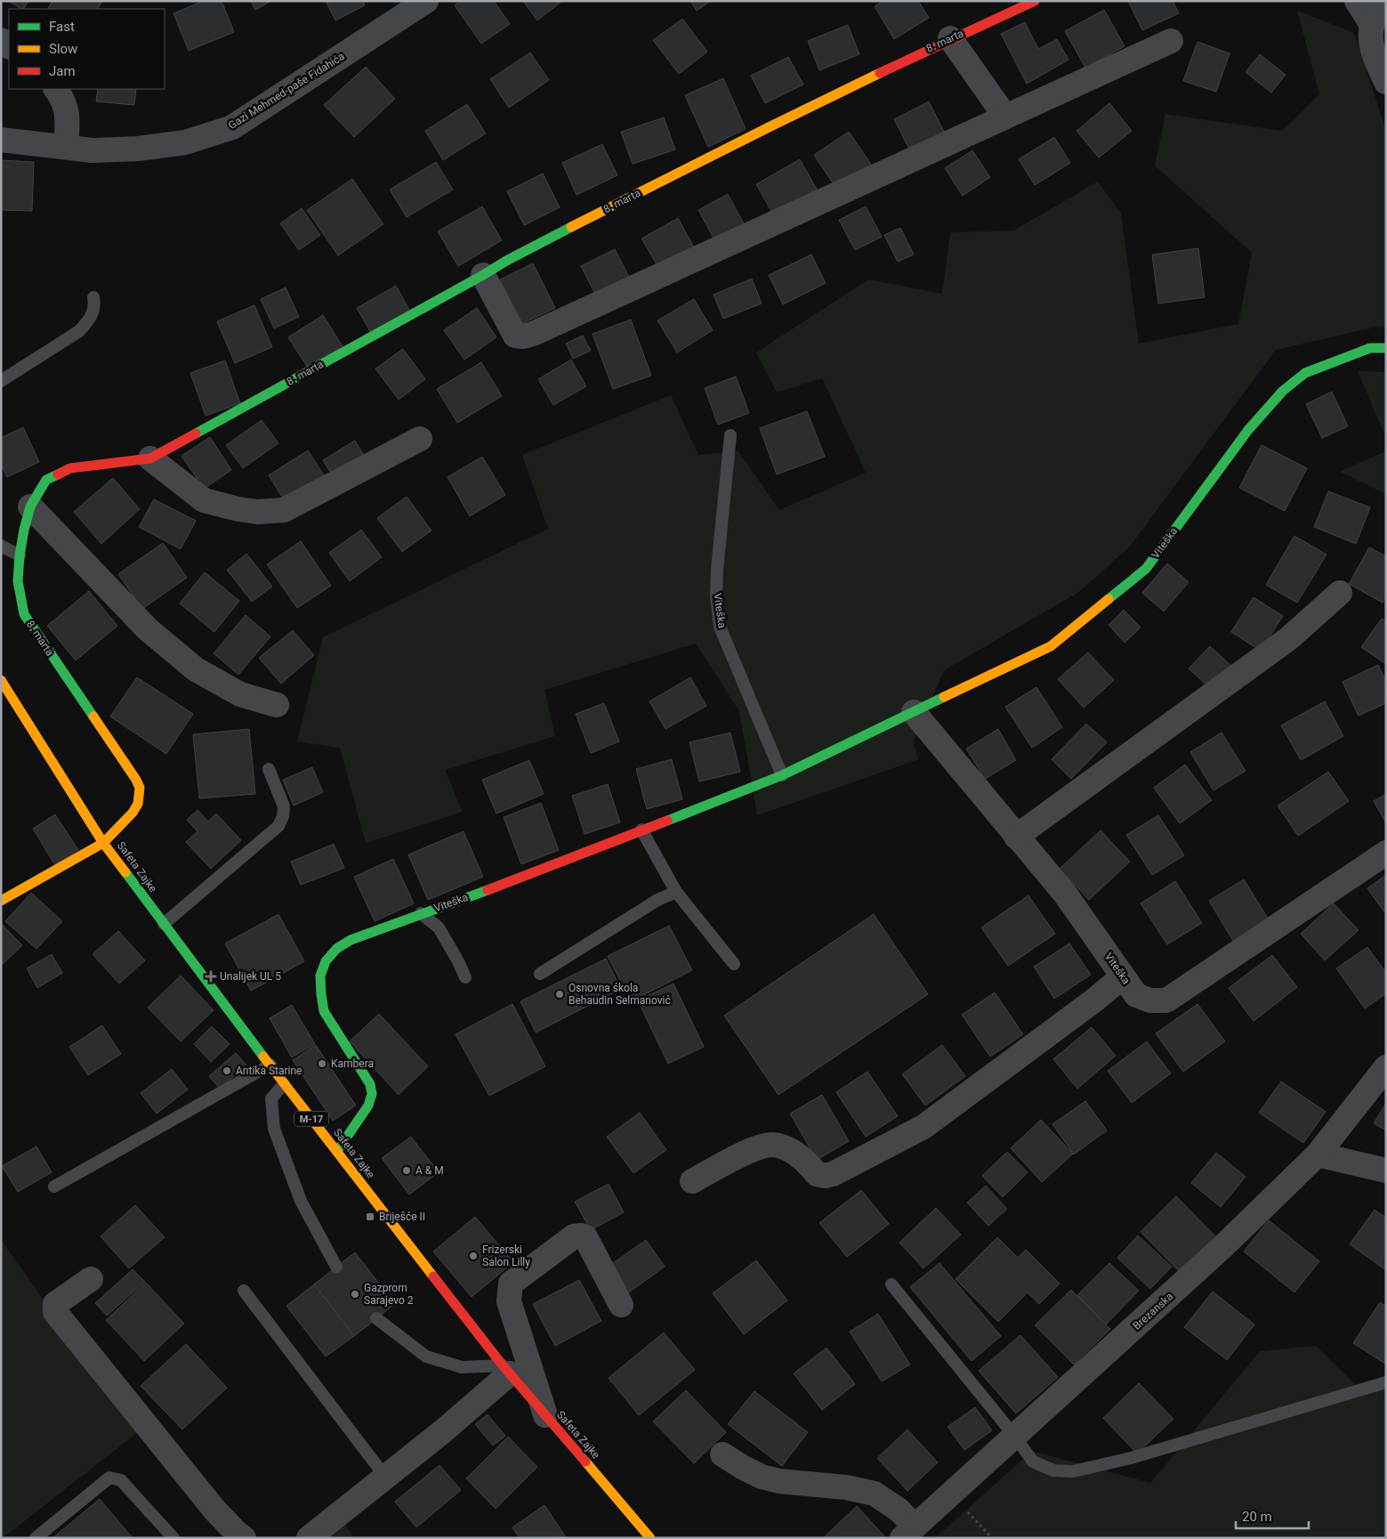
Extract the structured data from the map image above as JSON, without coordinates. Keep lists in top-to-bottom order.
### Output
{
  "streets": {
    "street": [
      "8. marta",
      "Gazi Mehmed-paše Fidahića",
      "Viteška",
      "Safeta Zajke",
      "M-17",
      "Brezanska"
    ]
  },
  "crossings": [
    ["8. marta", "Safeta Zajke"],
    ["Viteška", "Safeta Zajke"]
  ],
  "places": {
    "health": ["Unalijek UL 5"],
    "other": [
      "Osnovna śkola Behaudin Selmanović",
      "Kambera",
      "Antika Starine",
      "A & M",
      "Frizerski Salon Lilly",
      "Gazprom Sarajevo 2"
    ],
    "transit": ["Briješće II"]
  },
  "legend": ["Fast", "Slow", "Jam"],
  "scale_bar": "20 m"
}
